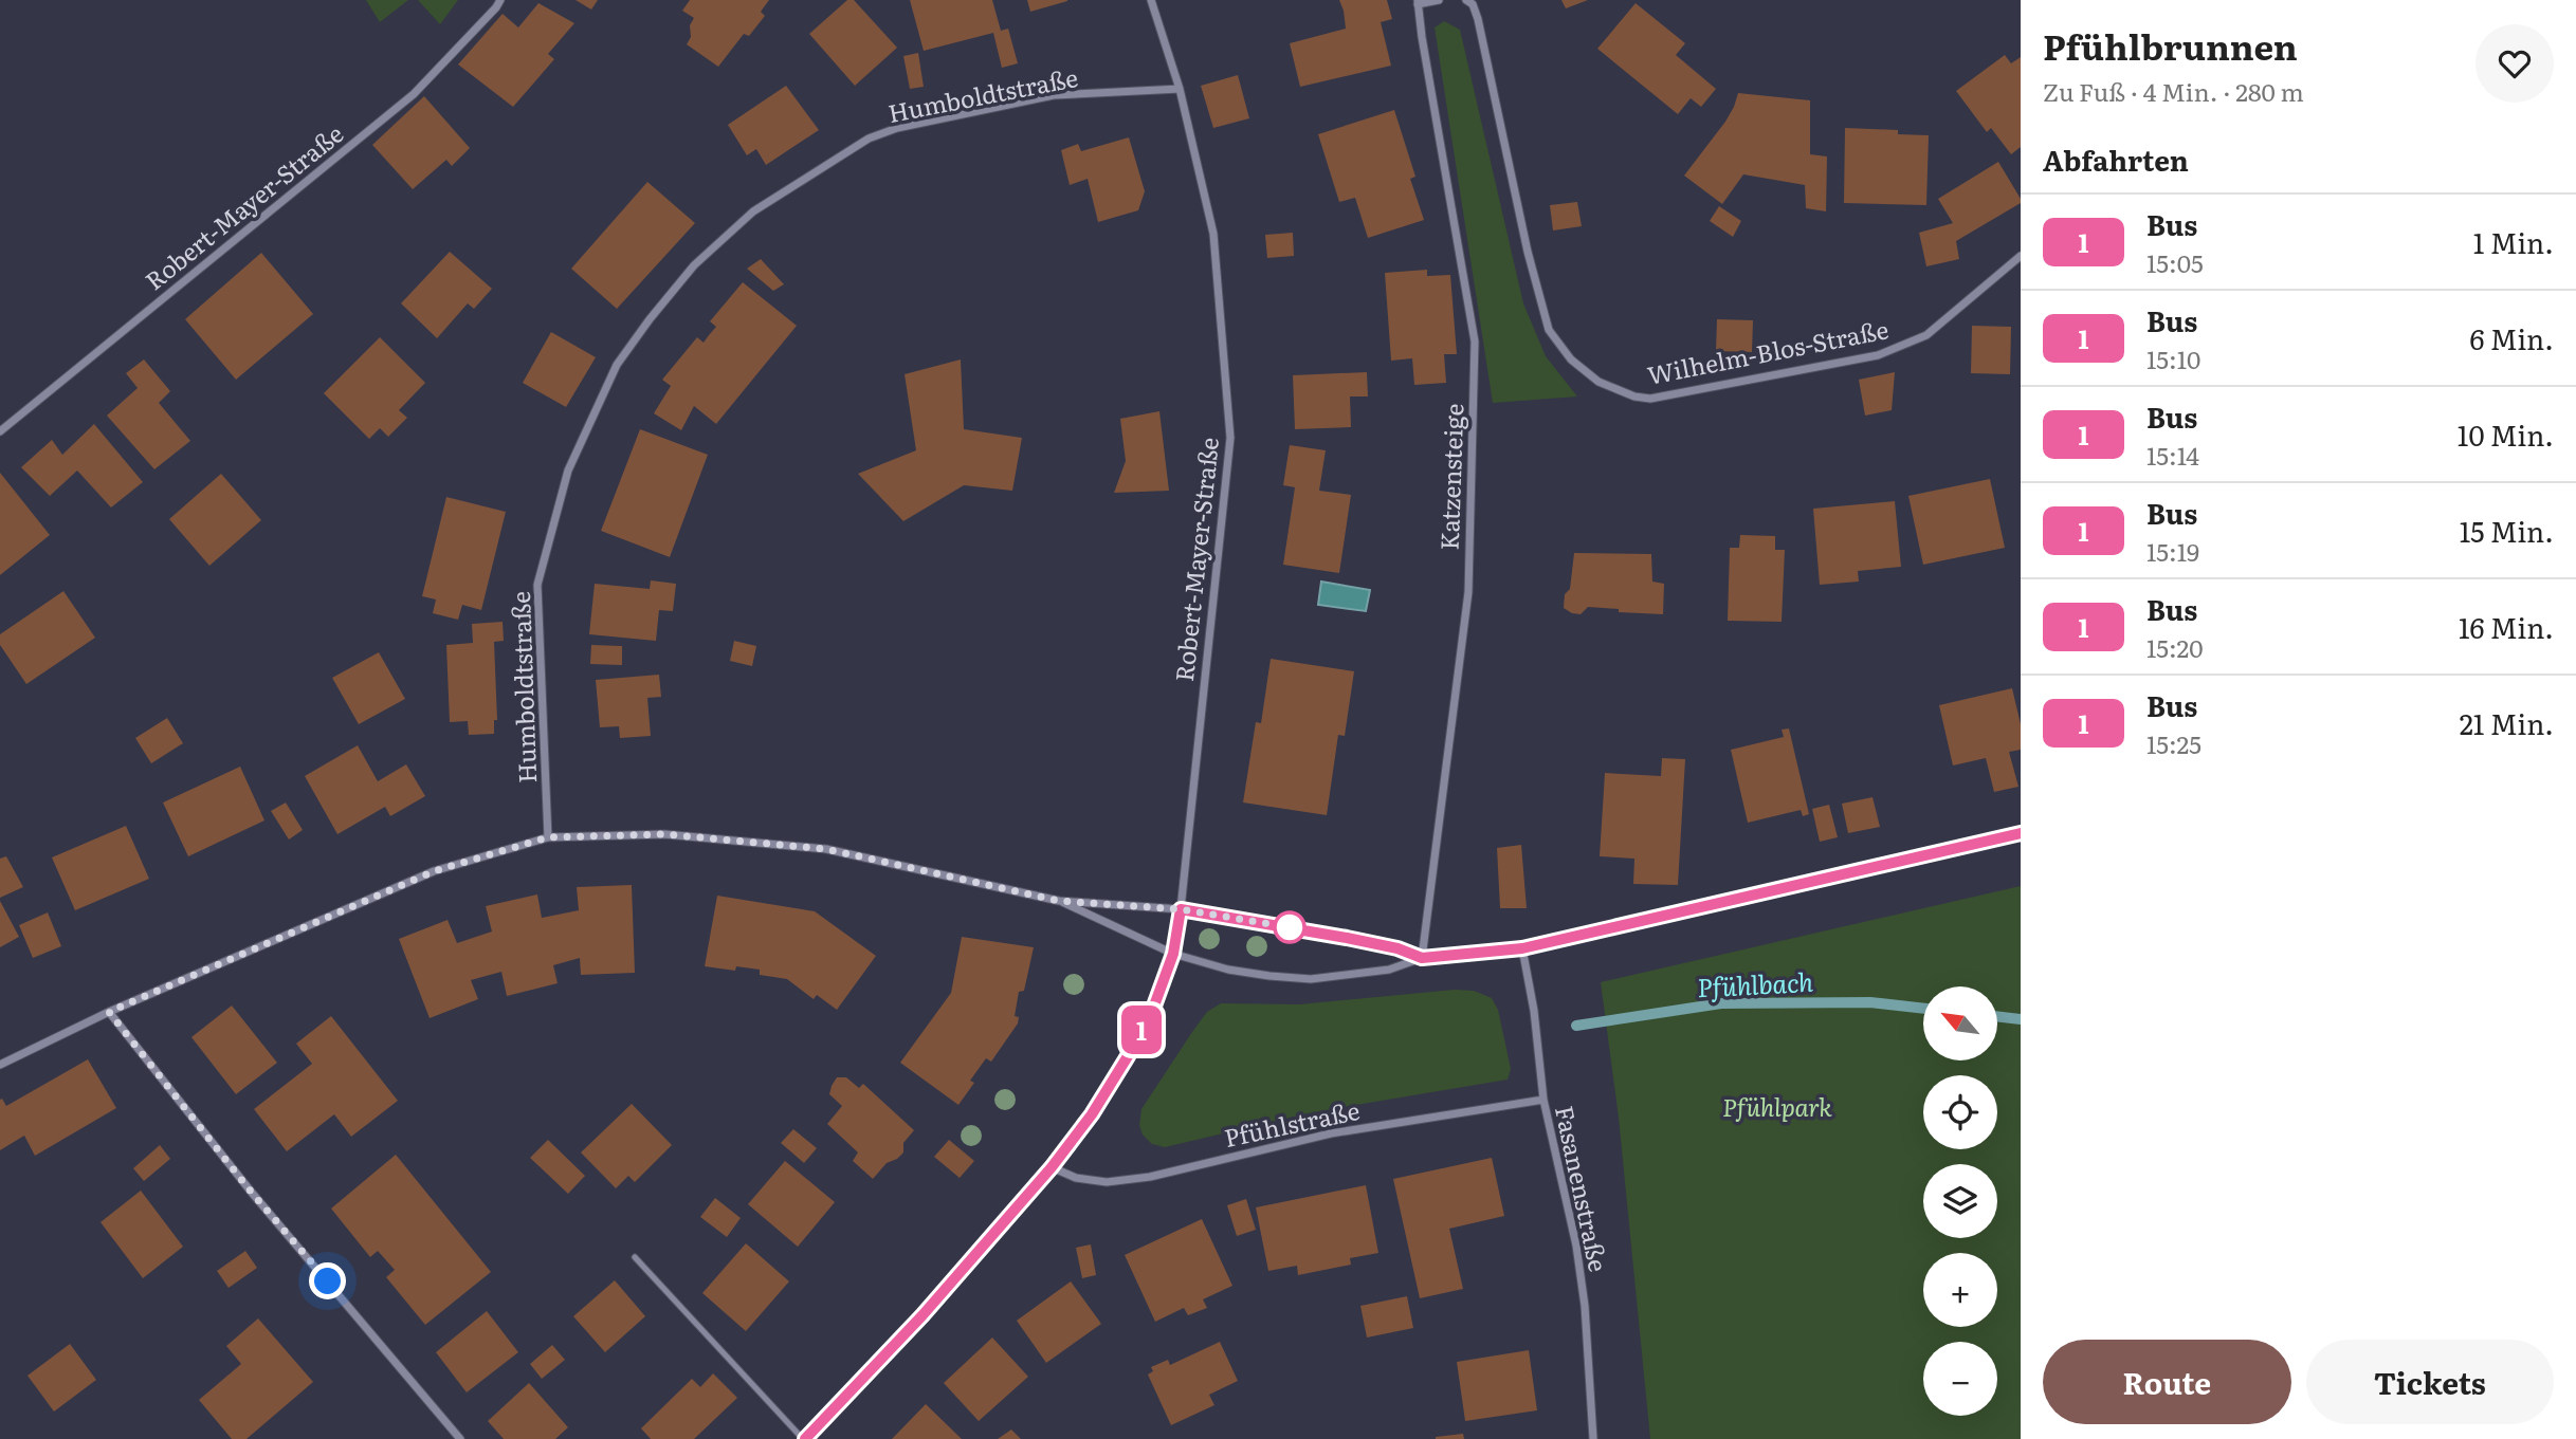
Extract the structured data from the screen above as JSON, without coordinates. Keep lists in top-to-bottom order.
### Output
{
  "streets": {
    "street": [
      "Humboldtstraße",
      "Robert-Mayer-Straße",
      "Wilhelm-Blos-Straße",
      "Katzensteige",
      "Pfühlstraße",
      "Fasanenstraße"
    ]
  },
  "crossings": [
    ["Humboldtstraße", "Robert-Mayer-Straße"],
    ["Pfühlstraße", "Fasanenstraße"]
  ],
  "water": ["Pfühlbach"],
  "parks": ["Pfühlpark"],
  "lines": ["bus line 1"],
  "north": "top left",
  "page": {
    "on_map": "1",
    "heading": [
      ["Pfühlbrunnen", "Zu Fuß · 4 Min. · 280 m"],
      "Abfahrten"
    ],
    "list": [
      {
        "mark": "1",
        "name": "Bus",
        "note": "15:05",
        "value": "1 Min."
      },
      {
        "mark": "1",
        "name": "Bus",
        "note": "15:10",
        "value": "6 Min."
      },
      {
        "mark": "1",
        "name": "Bus",
        "note": "15:14",
        "value": "10 Min."
      },
      {
        "mark": "1",
        "name": "Bus",
        "note": "15:19",
        "value": "15 Min."
      },
      {
        "mark": "1",
        "name": "Bus",
        "note": "15:20",
        "value": "16 Min."
      },
      {
        "mark": "1",
        "name": "Bus",
        "note": "15:25",
        "value": "21 Min."
      }
    ],
    "map_buttons": ["+", "−"],
    "buttons": ["Route", "Tickets"]
  }
}
